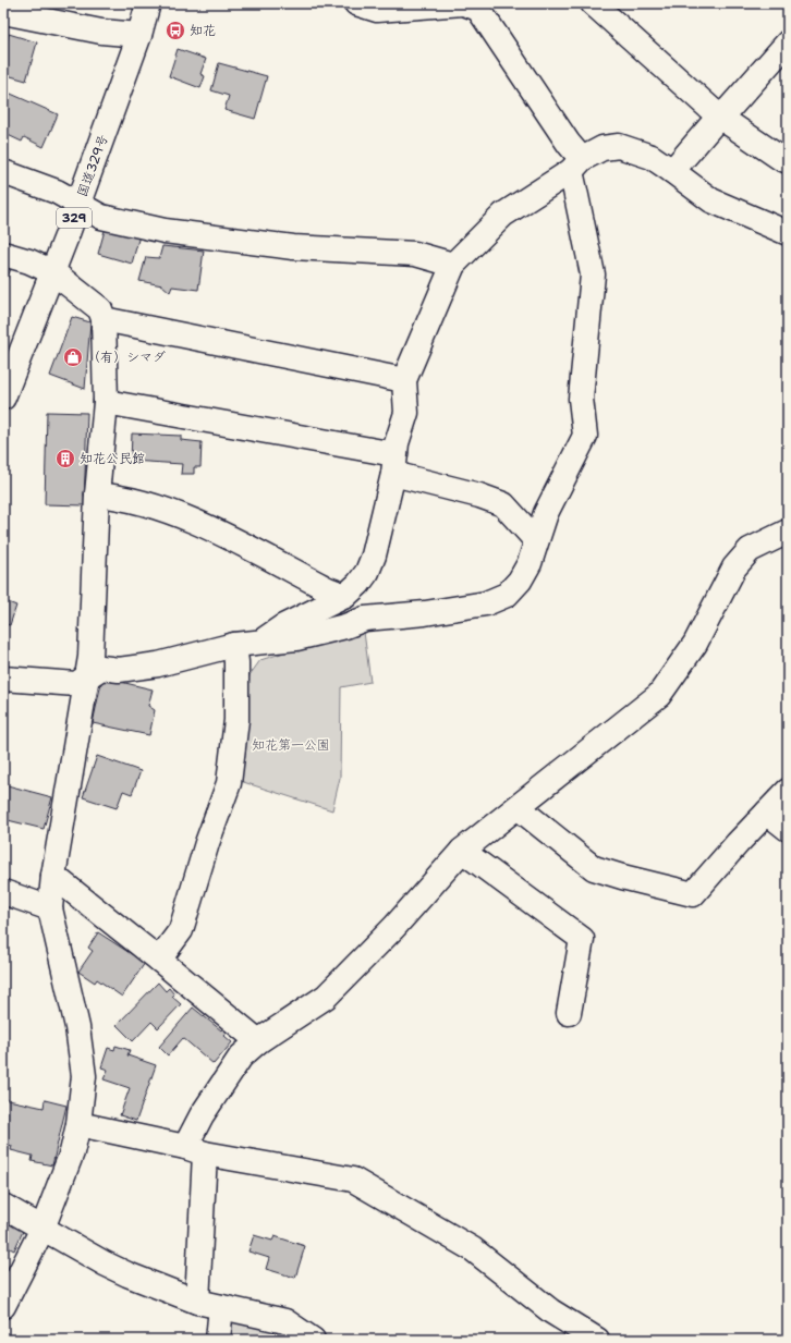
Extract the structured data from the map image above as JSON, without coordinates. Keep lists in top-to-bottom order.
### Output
{
  "streets": {
    "main road": ["国道329号", "329"]
  },
  "parks": ["知花第一公園"],
  "places": {
    "bus stop": ["知花"],
    "shop": ["（有）シマダ"],
    "building": ["知花公民館"]
  }
}
